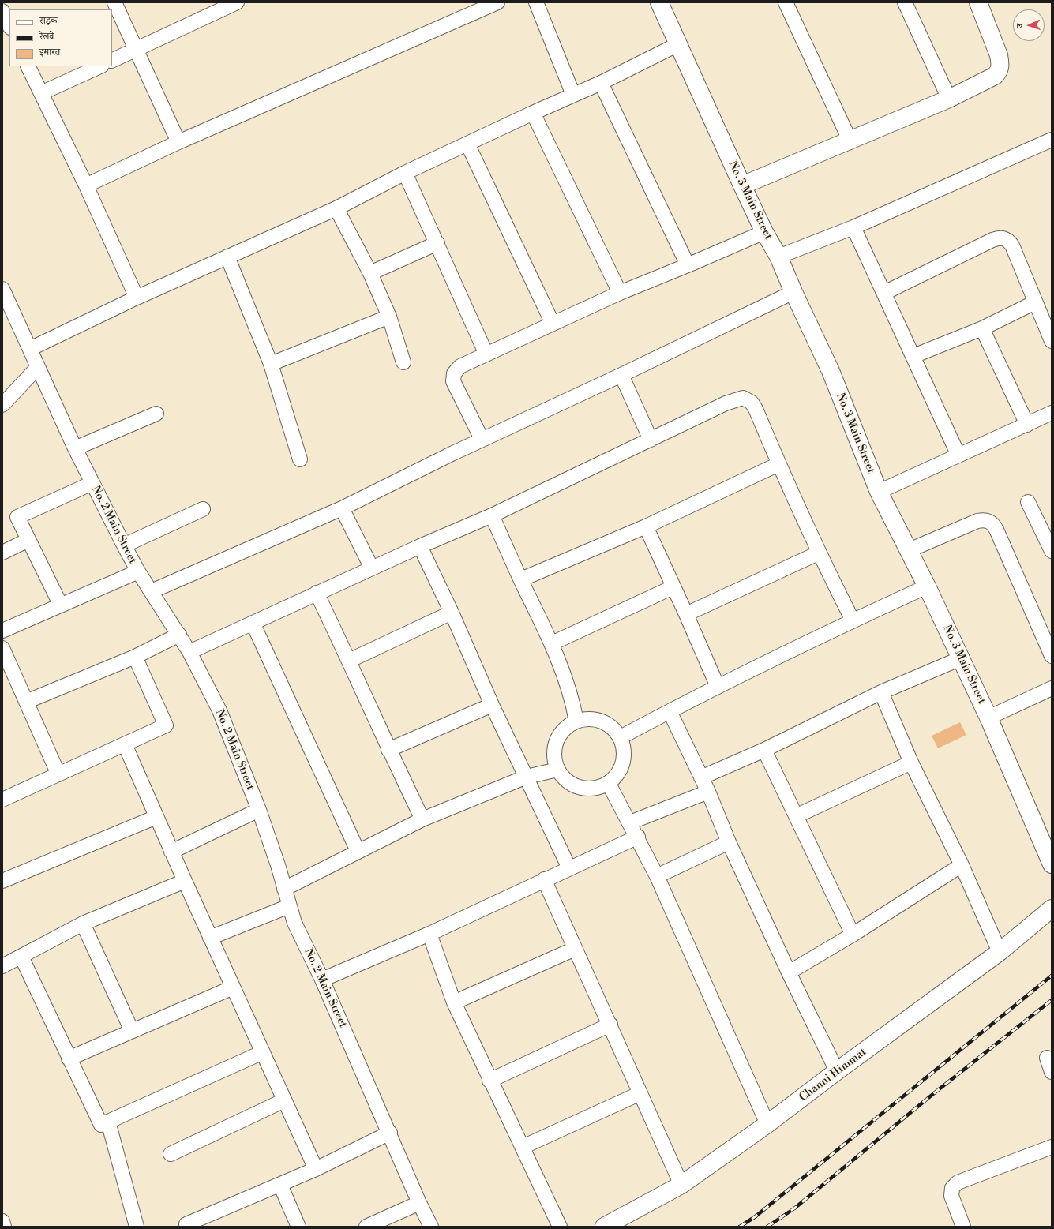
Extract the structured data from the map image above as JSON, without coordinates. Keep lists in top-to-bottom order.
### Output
{
  "streets": {
    "street": ["No. 3 Main Street", "No. 2 Main Street", "Channi Himmat"]
  },
  "legend": ["सड़क", "रेलवे", "इमारत"],
  "north": "left"
}
